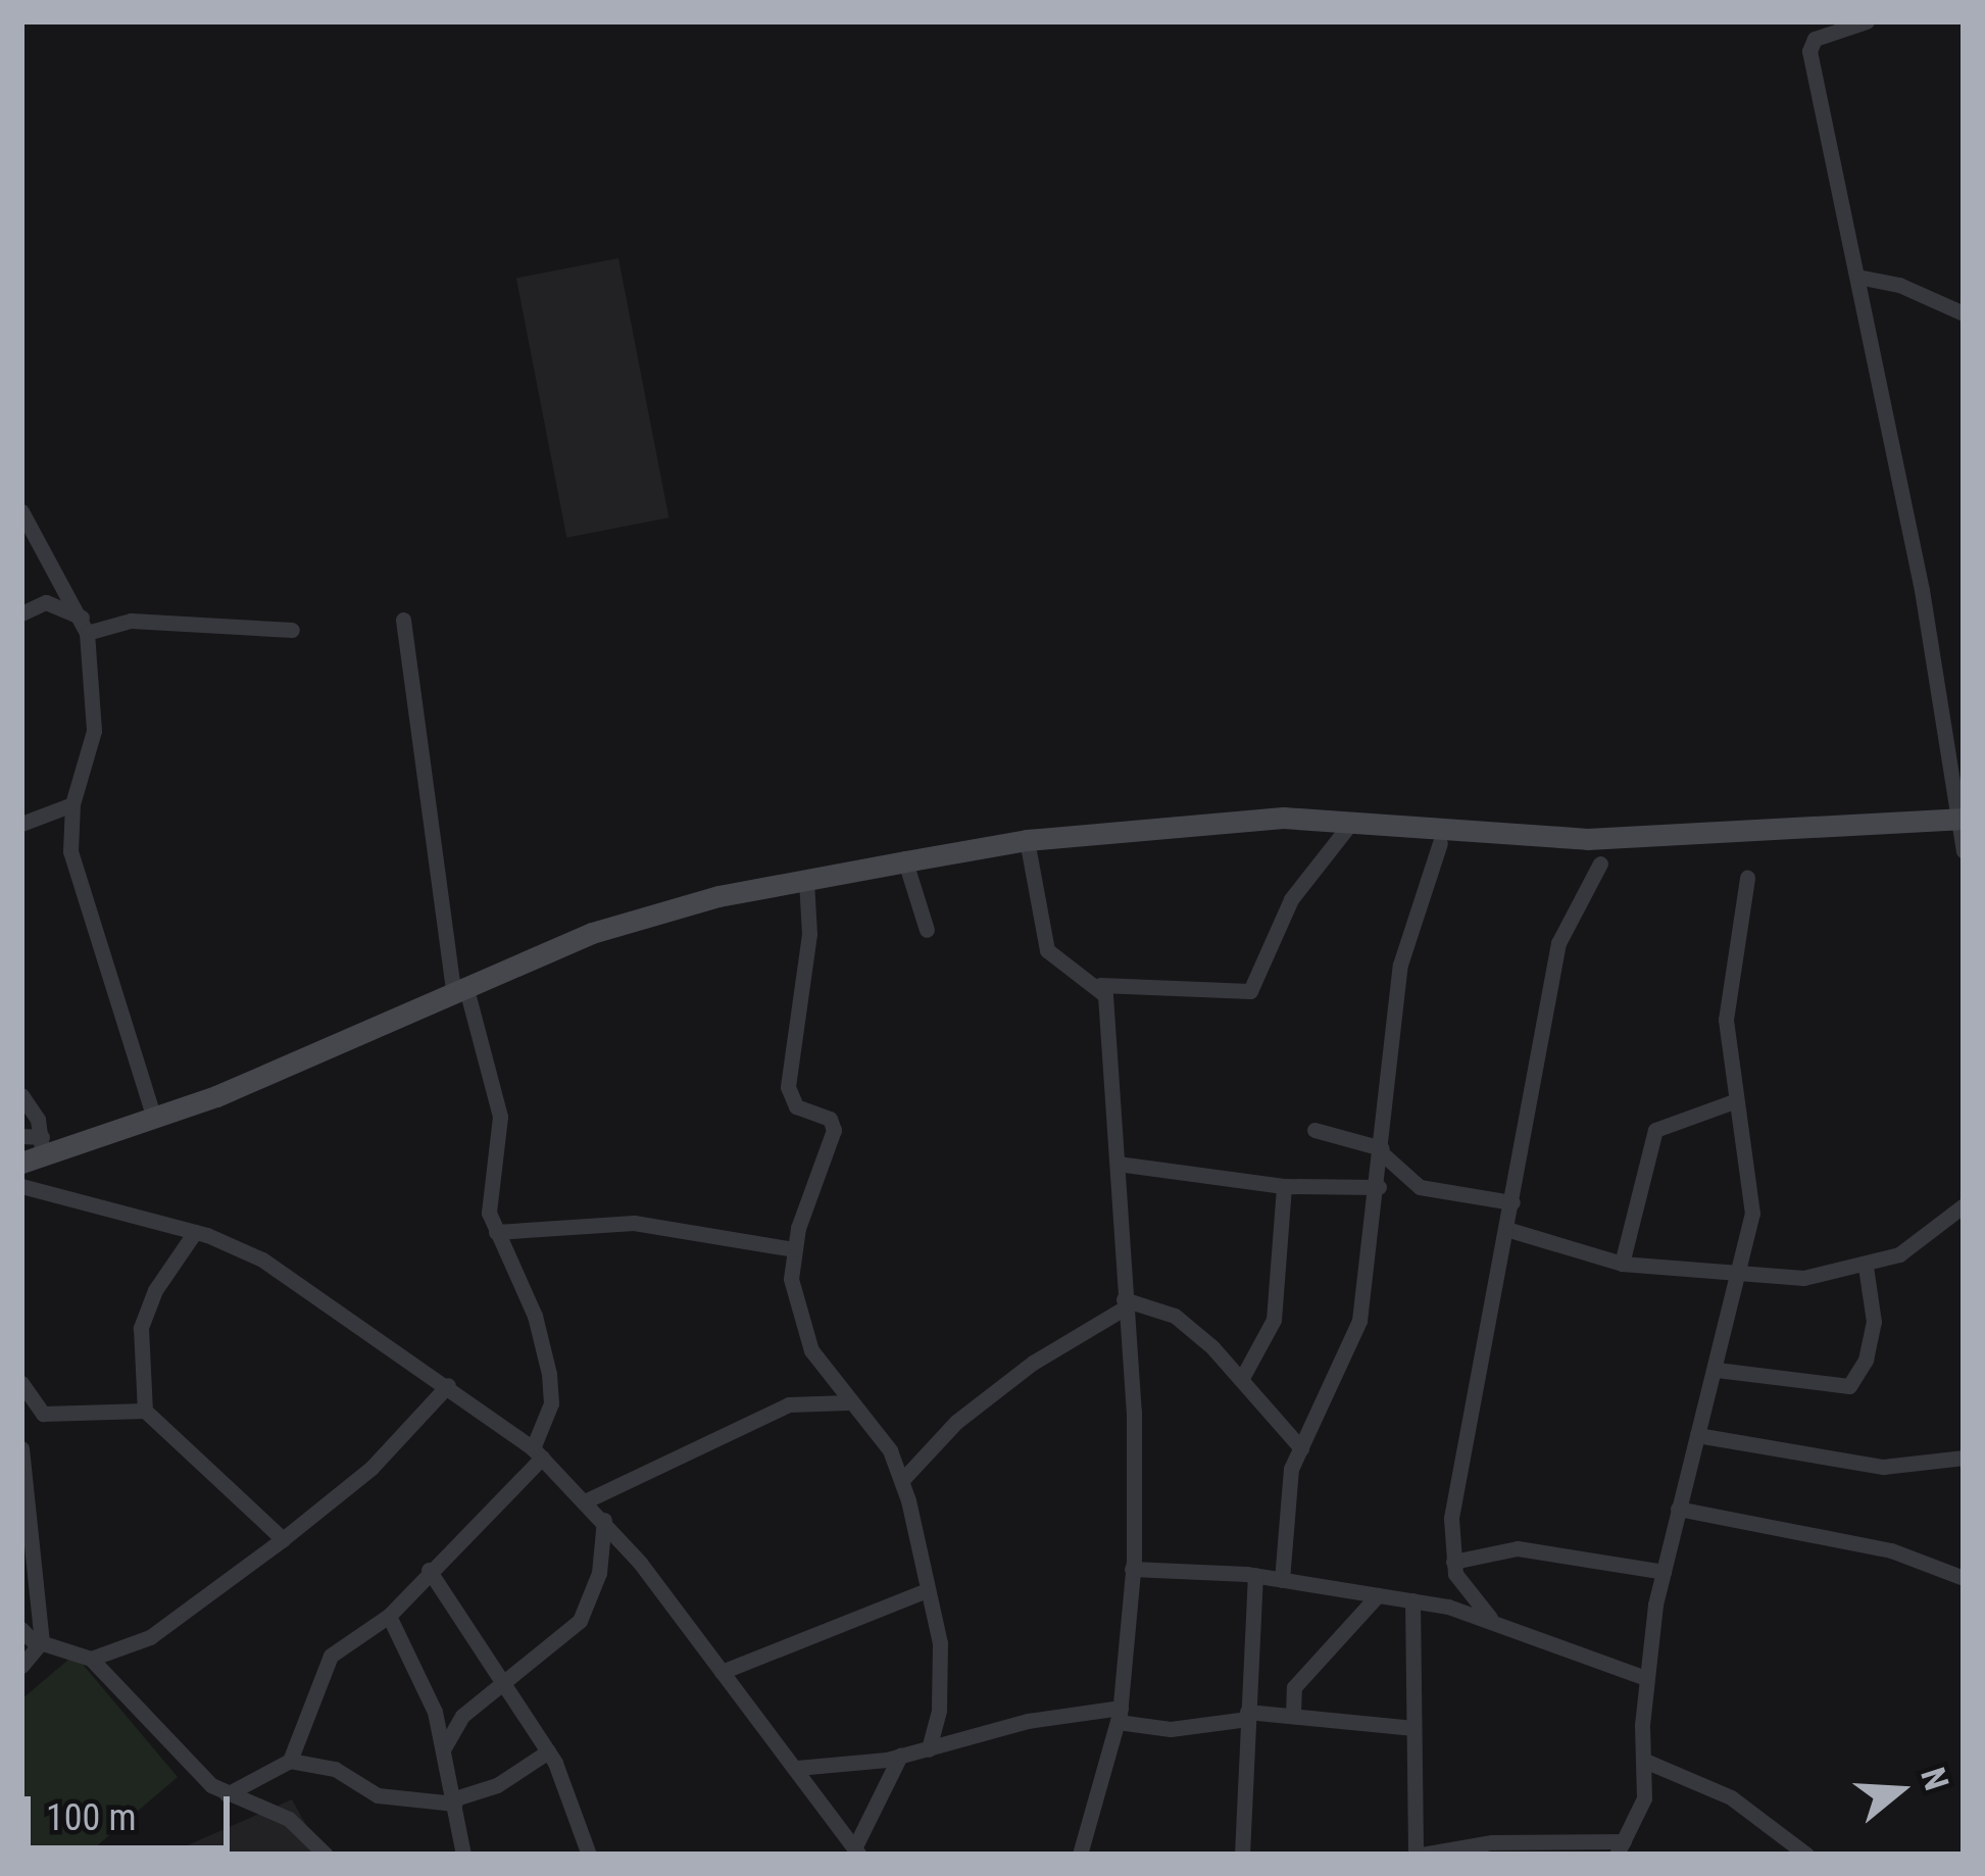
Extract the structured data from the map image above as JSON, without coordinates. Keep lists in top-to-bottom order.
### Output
{
  "scale_bar": "100 m",
  "north": "right"
}
